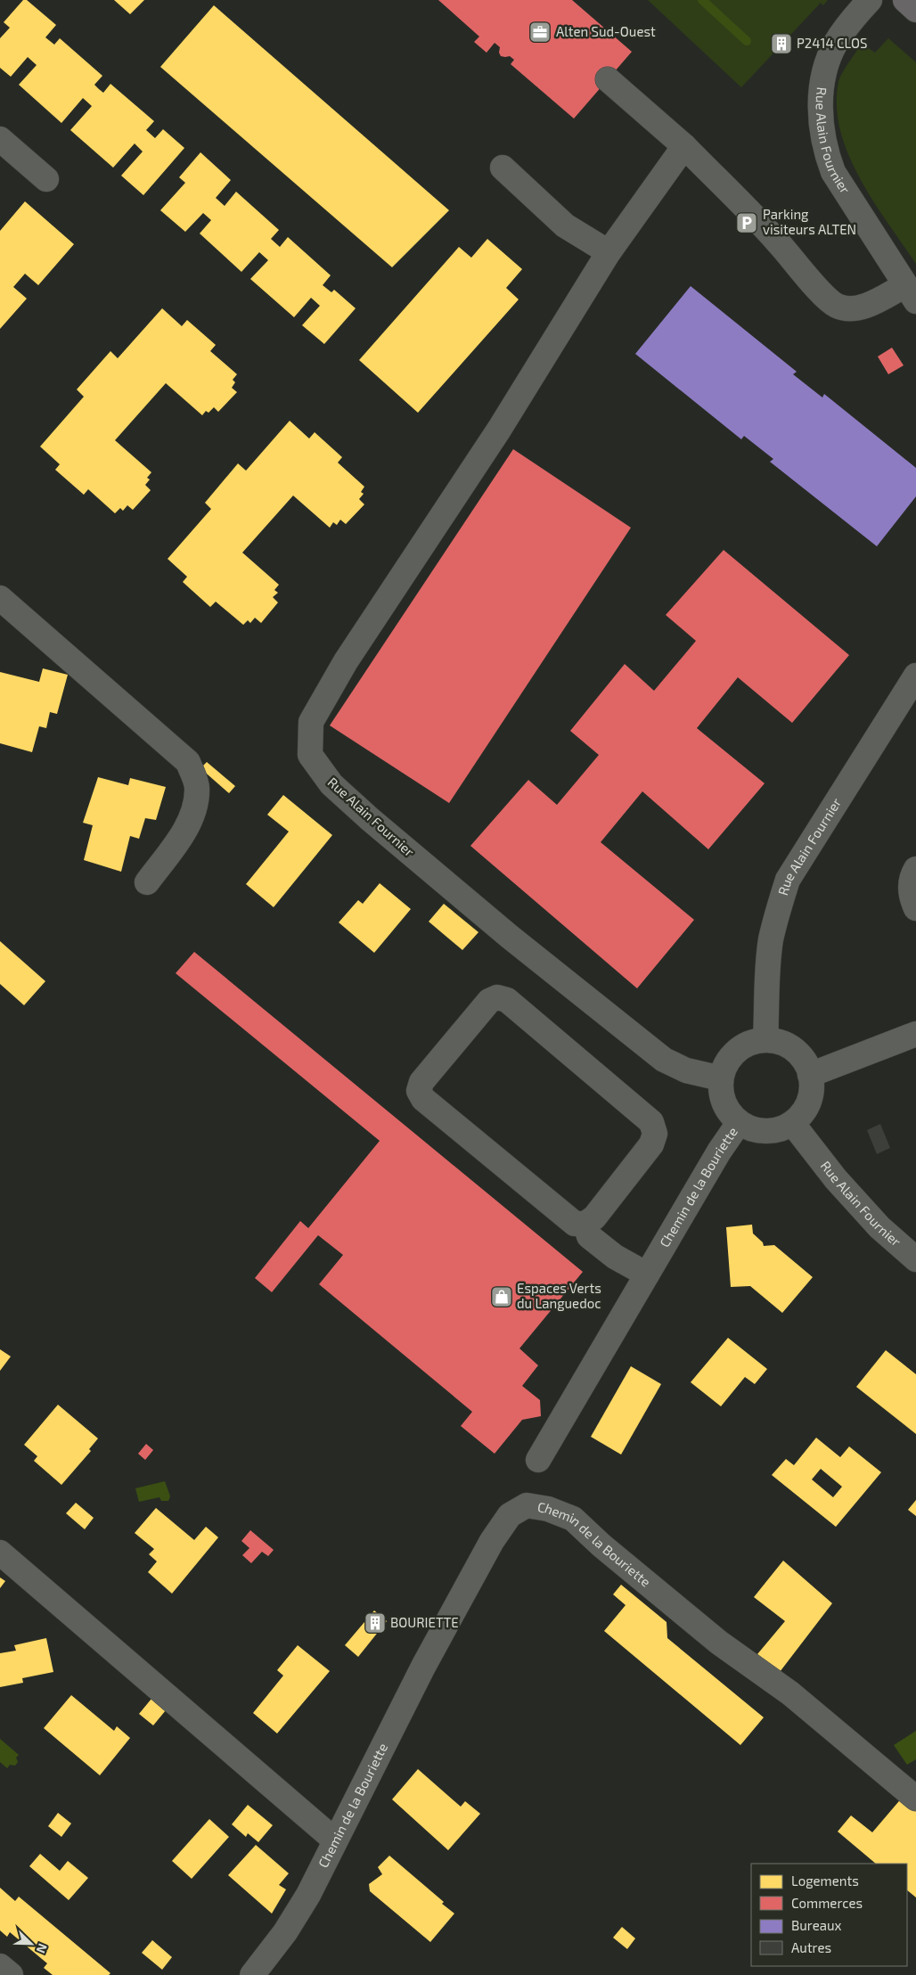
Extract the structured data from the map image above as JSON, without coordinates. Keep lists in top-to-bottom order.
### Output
{
  "streets": {
    "street": ["Rue Alain Fournier", "Chemin de la Bouriette"]
  },
  "crossings": [
    ["Rue Alain Fournier", "Chemin de la Bouriette"]
  ],
  "places": {
    "office": ["Alten Sud-Ouest"],
    "building": ["P2414 CLOS", "BOURIETTE"],
    "parking": ["Parking visiteurs ALTEN"],
    "shop": ["Espaces Verts du Languedoc"]
  },
  "legend": [
    "Logements",
    "Commerces",
    "Bureaux",
    "Autres"
  ],
  "north": "bottom right"
}
